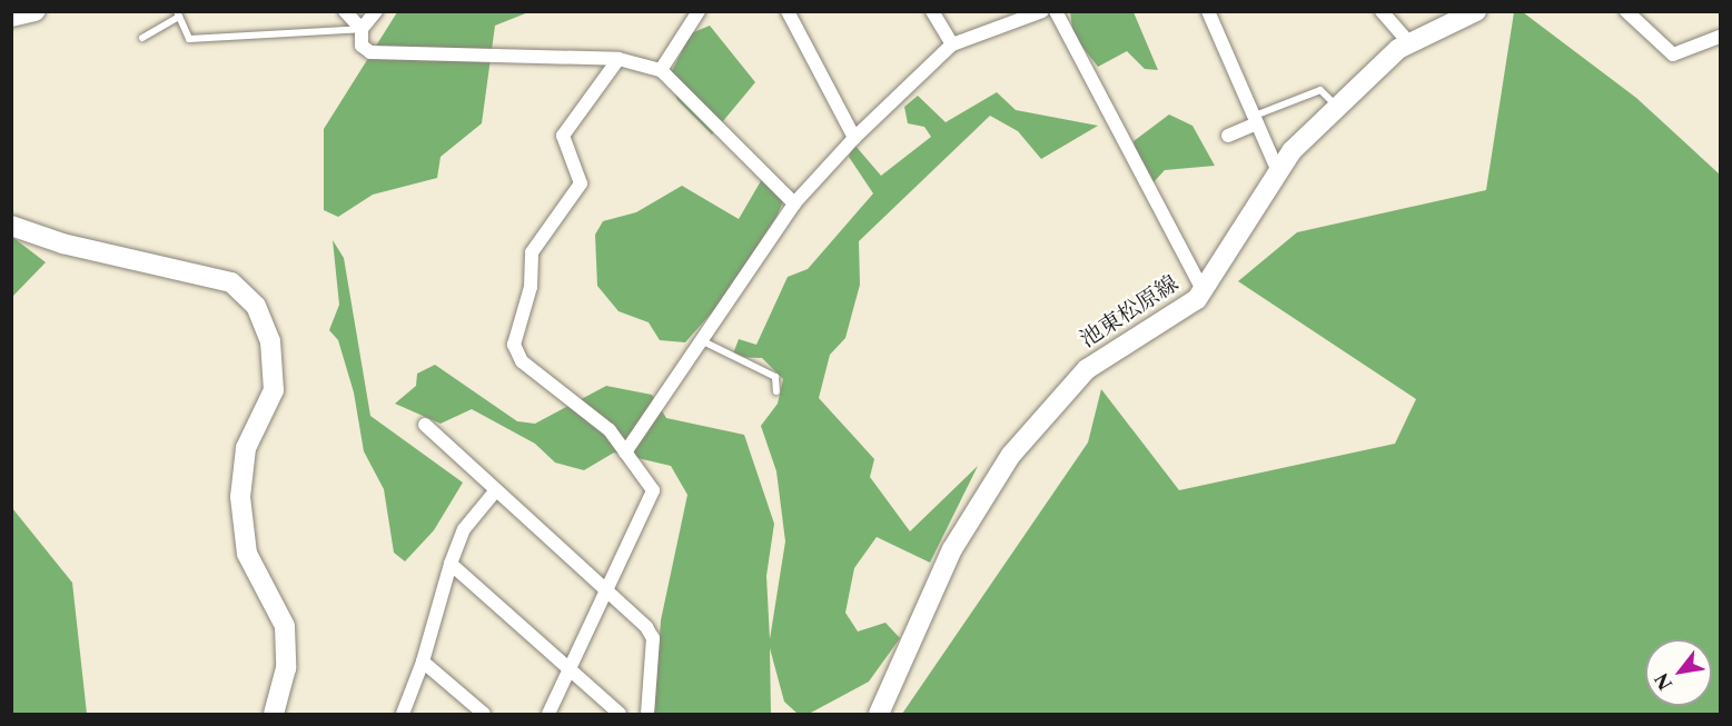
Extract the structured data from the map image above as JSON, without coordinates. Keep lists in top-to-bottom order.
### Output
{
  "streets": {
    "main road": ["池東松原線"]
  },
  "north": "bottom left"
}
